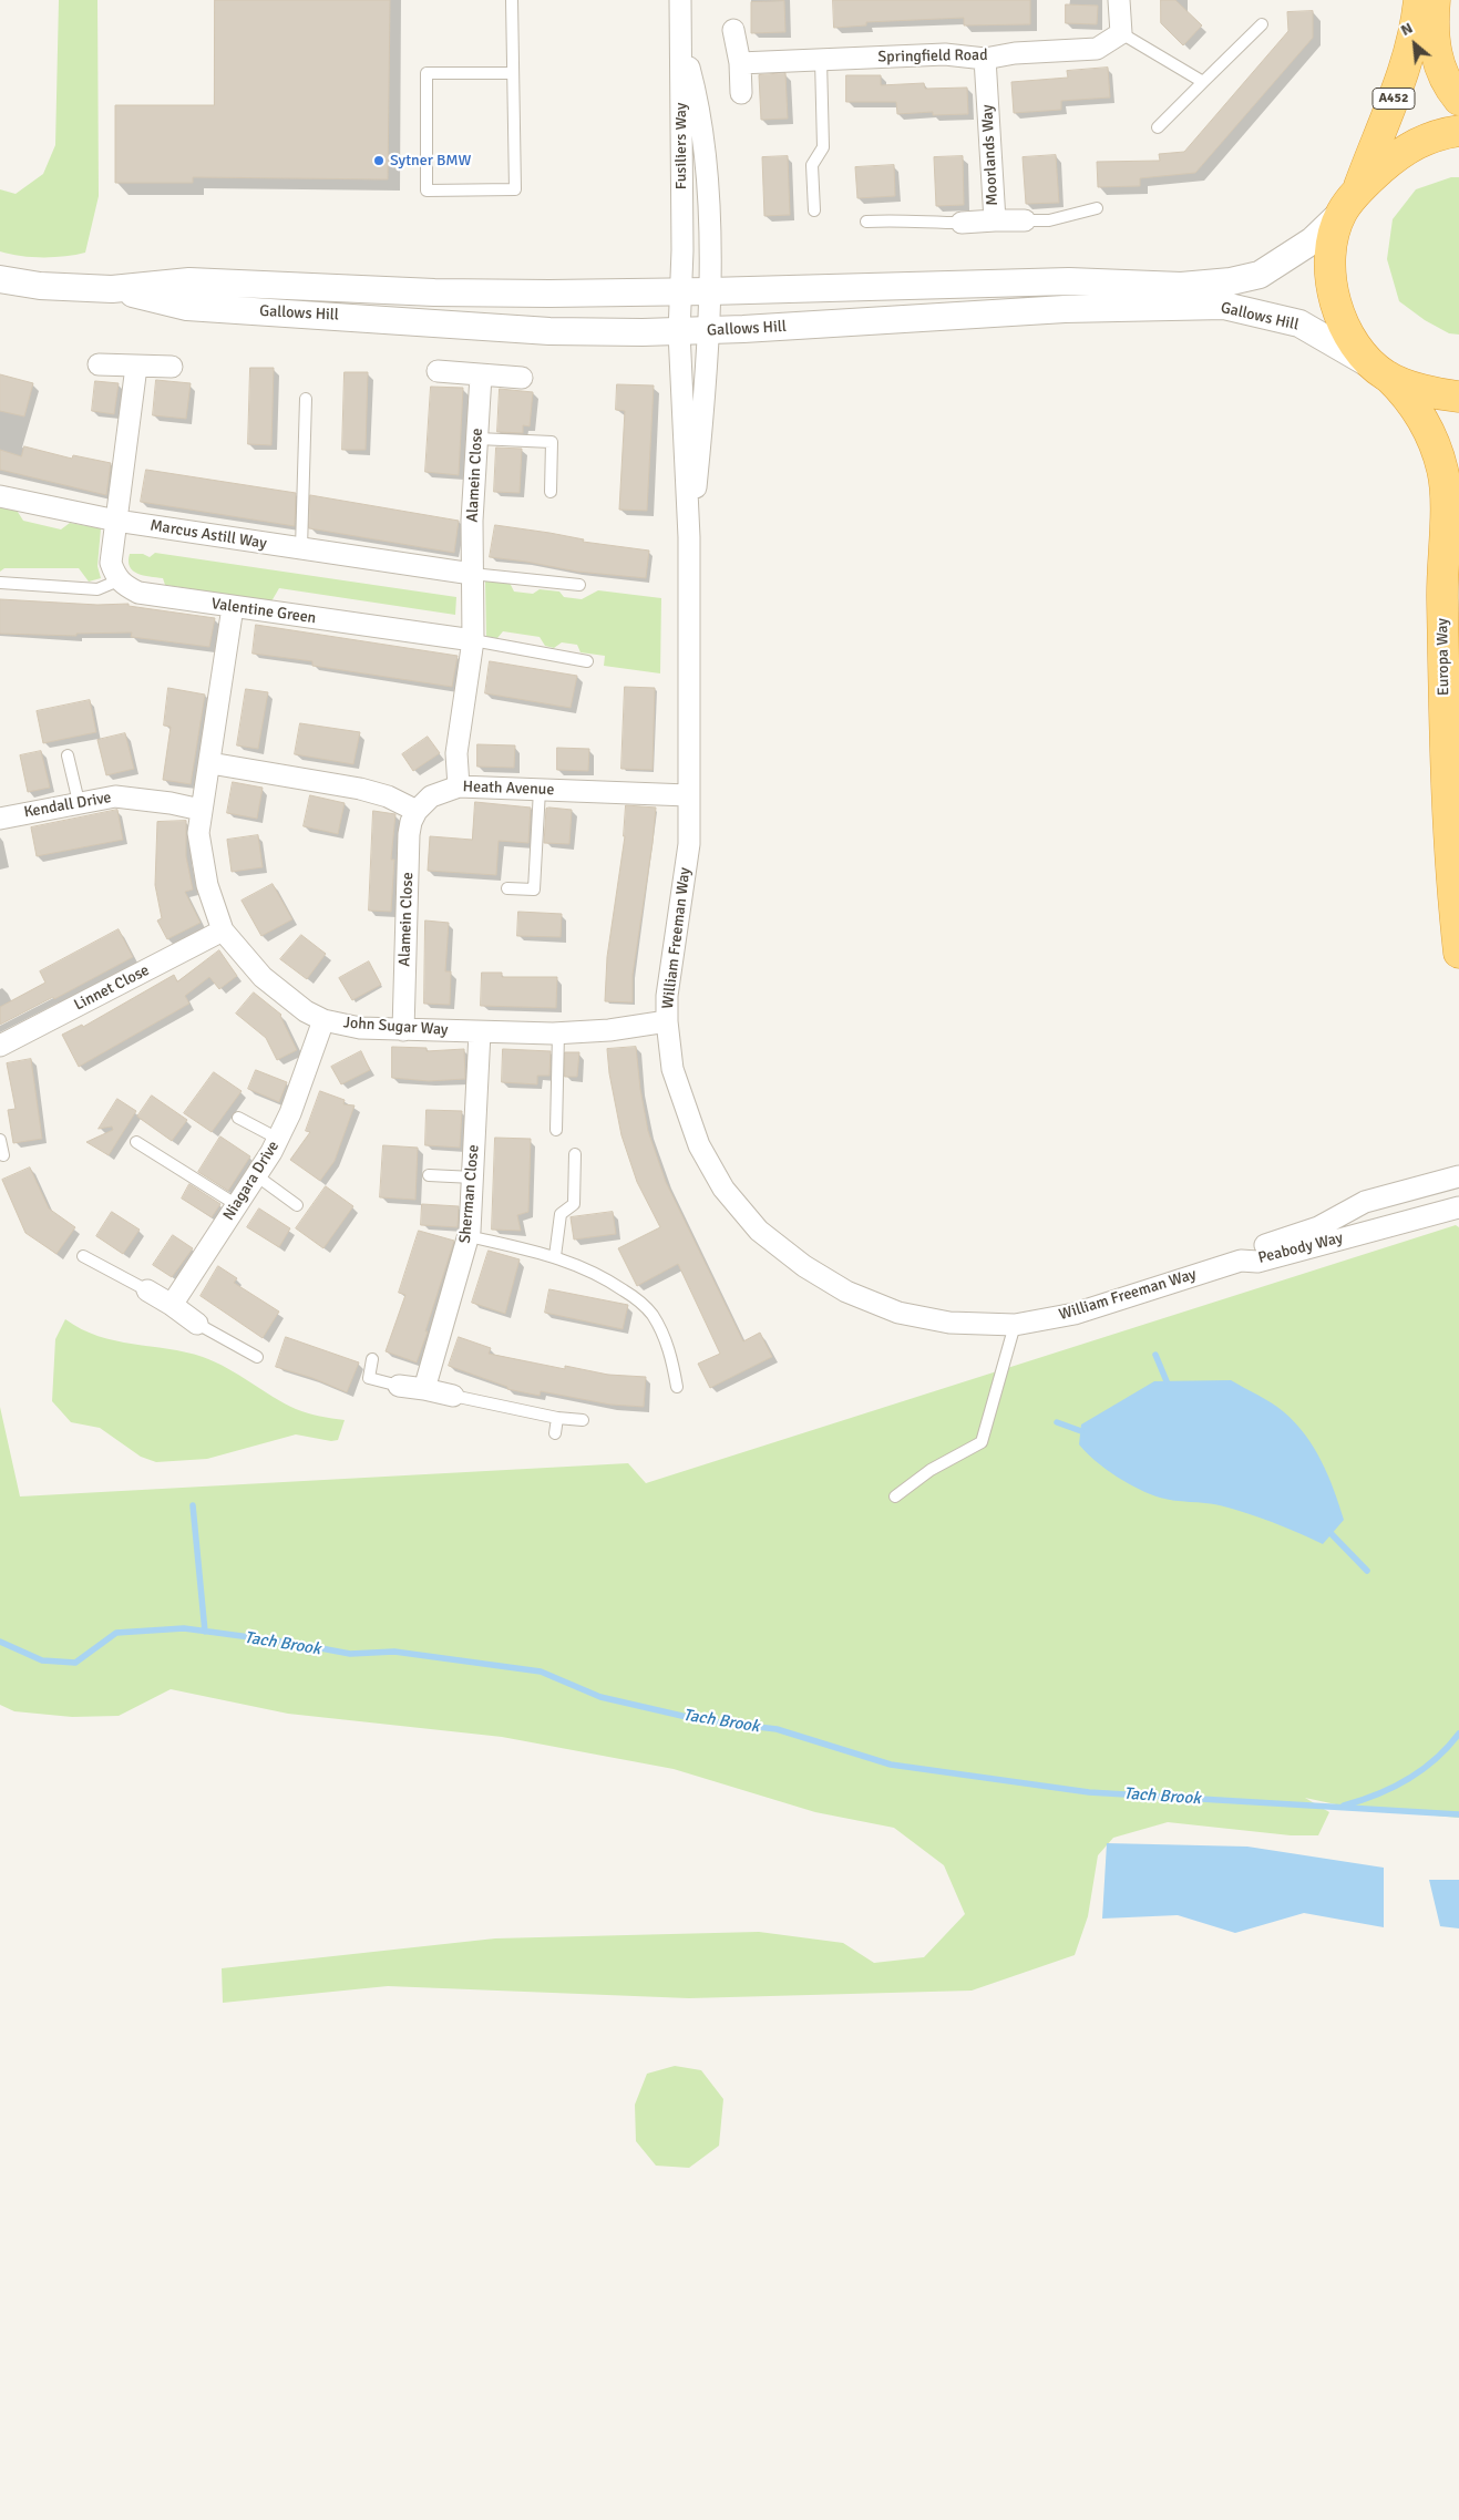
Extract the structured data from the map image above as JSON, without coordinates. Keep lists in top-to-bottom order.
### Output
{
  "streets": {
    "highway": ["A452", "Europa Way"],
    "street": [
      "Springfield Road",
      "Fusiliers Way",
      "Moorlands Way",
      "Gallows Hill",
      "Alamein Close",
      "Marcus Astill Way",
      "Valentine Green",
      "Heath Avenue",
      "Kendall Drive",
      "William Freeman Way",
      "Linnet Close",
      "John Sugar Way",
      "Niagara Drive",
      "Sherman Close",
      "Peabody Way"
    ]
  },
  "crossings": [
    ["Springfield Road", "Moorlands Way"],
    ["A452", "Gallows Hill"],
    ["A452", "Europa Way"],
    ["Fusiliers Way", "Gallows Hill"],
    ["Fusiliers Way", "William Freeman Way"],
    ["Gallows Hill", "Europa Way"],
    ["Alamein Close", "Marcus Astill Way"],
    ["Alamein Close", "Valentine Green"],
    ["Alamein Close", "Heath Avenue"],
    ["Alamein Close", "John Sugar Way"],
    ["Valentine Green", "John Sugar Way"],
    ["Heath Avenue", "William Freeman Way"],
    ["Kendall Drive", "John Sugar Way"],
    ["William Freeman Way", "John Sugar Way"],
    ["William Freeman Way", "Peabody Way"],
    ["Linnet Close", "John Sugar Way"],
    ["John Sugar Way", "Niagara Drive"],
    ["John Sugar Way", "Sherman Close"]
  ],
  "water": ["Tach Brook"],
  "places": ["Sytner BMW"],
  "north": "top left"
}
